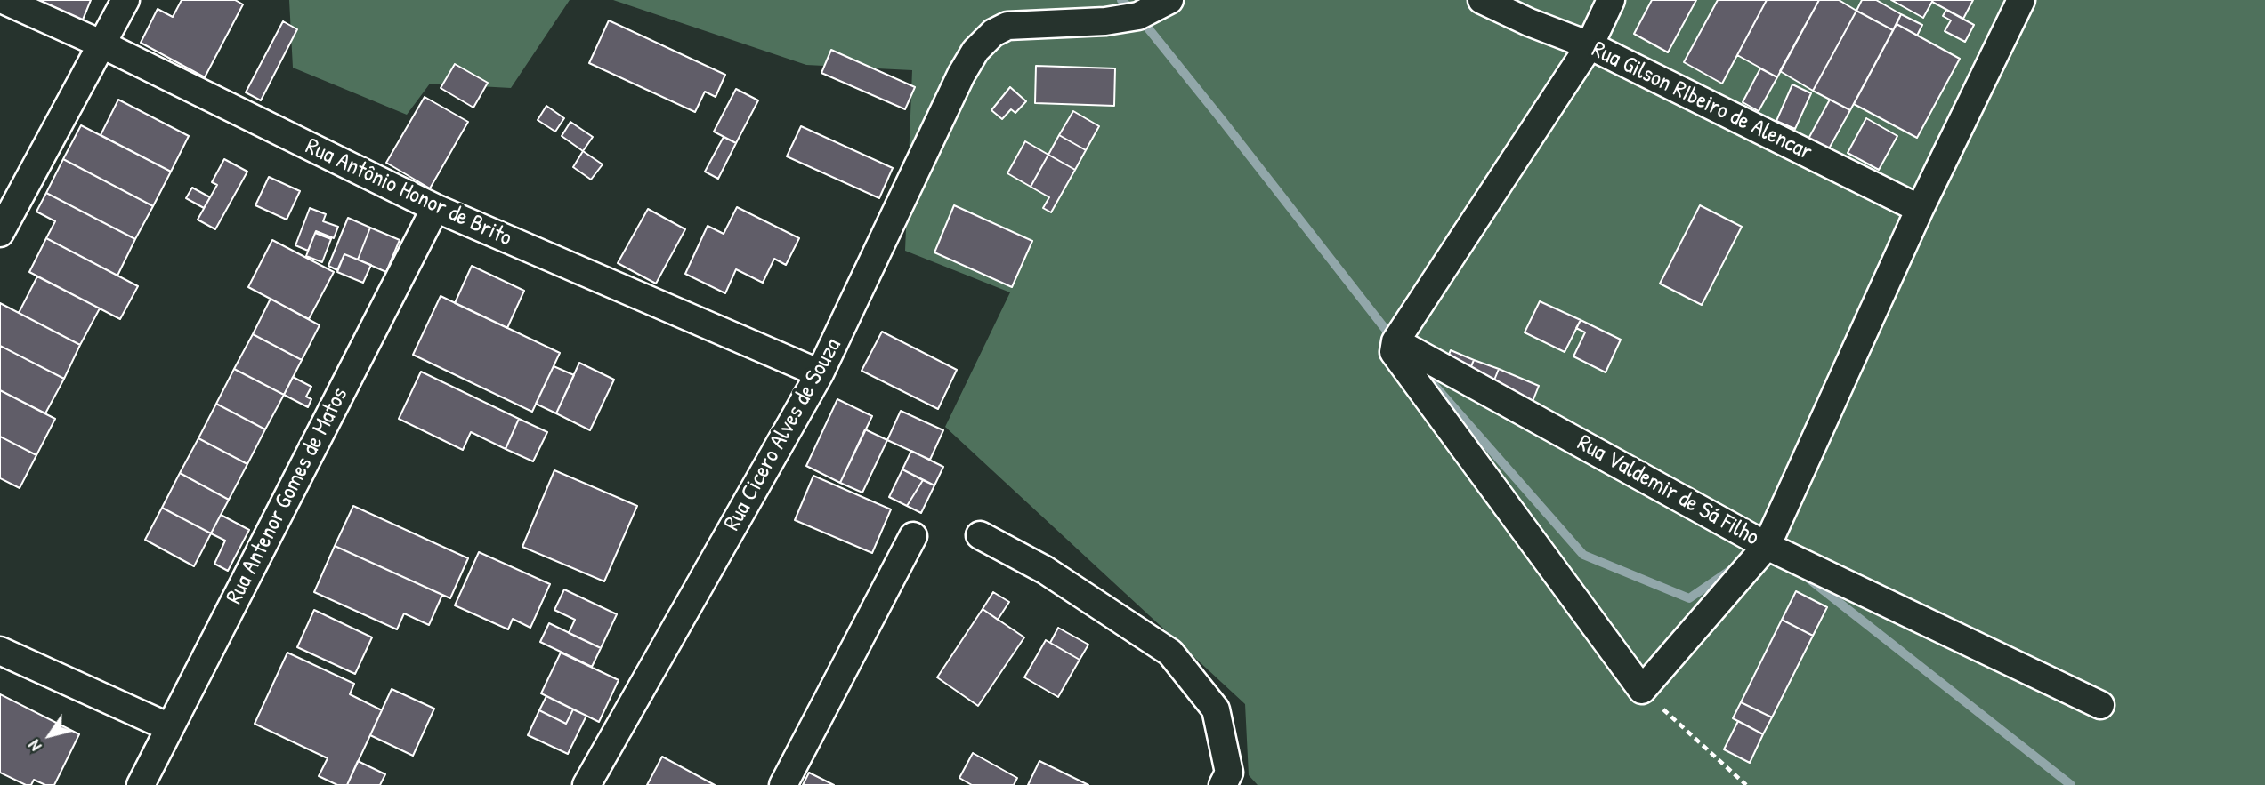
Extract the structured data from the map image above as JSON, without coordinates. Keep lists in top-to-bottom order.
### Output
{
  "streets": {
    "street": [
      "Rua Gilson RIbeiro de Alencar",
      "Rua Antônio Honor de Brito",
      "Rua Cicero Alves de Souza",
      "Rua Valdemir de Sá Filho",
      "Rua Antenor Gomes de Matos"
    ]
  },
  "crossings": [
    ["Rua Gilson RIbeiro de Alencar", "Rua Valdemir de Sá Filho"],
    ["Rua Antônio Honor de Brito", "Rua Cicero Alves de Souza"],
    ["Rua Antônio Honor de Brito", "Rua Antenor Gomes de Matos"]
  ],
  "north": "bottom left"
}
